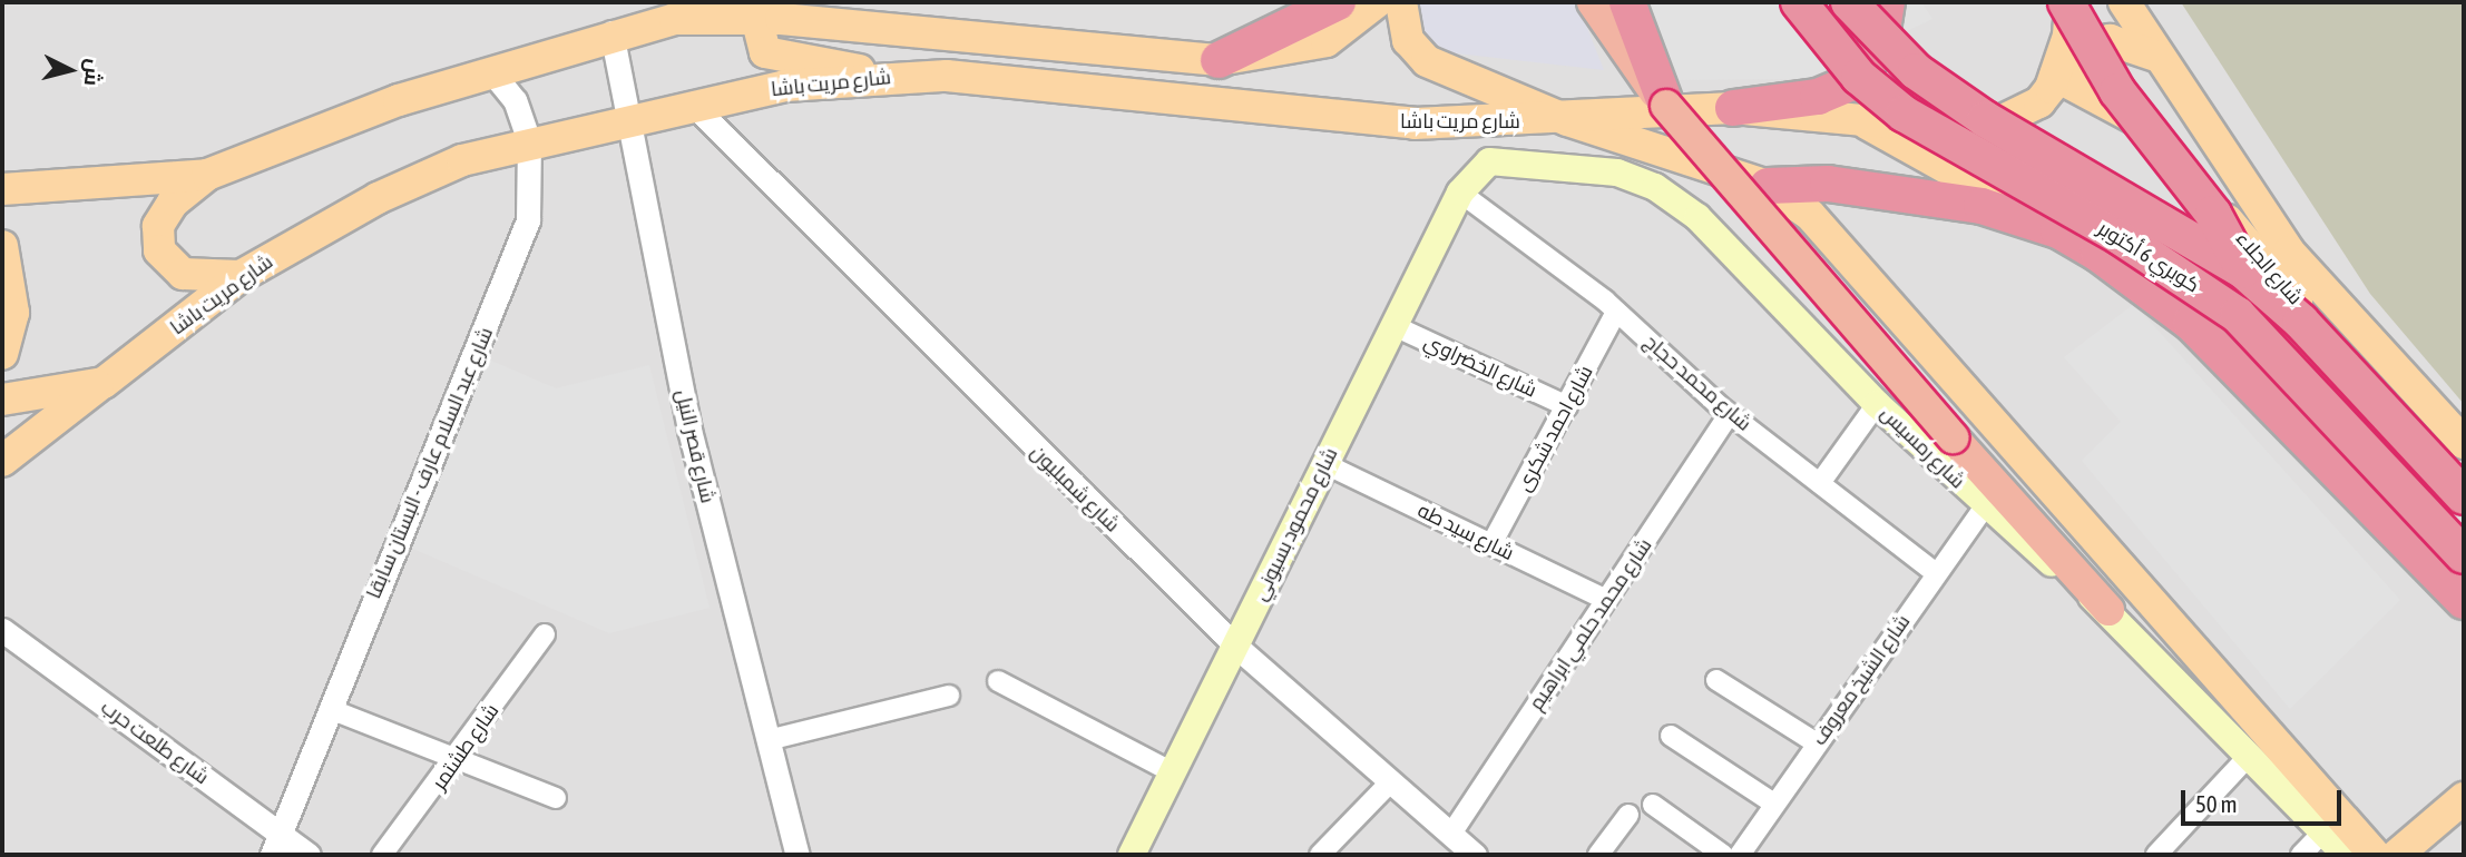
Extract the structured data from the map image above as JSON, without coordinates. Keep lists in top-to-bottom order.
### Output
{
  "streets": {
    "highway": ["كوبري 6 أكتوبر"],
    "main road": [
      "شارع مريت باشا",
      "شارع الجلاء",
      "شارع رمسيس",
      "شارع محمود بسيوني"
    ],
    "street": [
      "شارع الخضراوي",
      "شارع محمد حجاج",
      "شارع احمد شكرى",
      "شارع قصر النيل",
      "شارع عبد السلام عارف - البستان سابقا",
      "شارع شمبليون",
      "شارع سيد طه",
      "شارع محمد حلمي ابراهيم",
      "شارع الشيخ معروف",
      "شارع طلعت حرب",
      "شارع طشتمر"
    ]
  },
  "crossings": [
    ["شارع مريت باشا", "شارع الجلاء"],
    ["شارع مريت باشا", "شارع قصر النيل"],
    ["شارع مريت باشا", "شارع عبد السلام عارف - البستان سابقا"],
    ["شارع مريت باشا", "شارع شمبليون"],
    ["شارع الخضراوي", "شارع احمد شكرى"],
    ["شارع الخضراوي", "شارع محمود بسيوني"],
    ["شارع محمد حجاج", "شارع احمد شكرى"],
    ["شارع محمد حجاج", "شارع رمسيس"],
    ["شارع محمد حجاج", "شارع محمود بسيوني"],
    ["شارع محمد حجاج", "شارع محمد حلمي ابراهيم"],
    ["شارع محمد حجاج", "شارع الشيخ معروف"],
    ["شارع احمد شكرى", "شارع سيد طه"],
    ["شارع رمسيس", "شارع محمود بسيوني"],
    ["شارع رمسيس", "شارع الشيخ معروف"],
    ["شارع عبد السلام عارف - البستان سابقا", "شارع طلعت حرب"],
    ["شارع شمبليون", "شارع محمود بسيوني"],
    ["شارع شمبليون", "شارع محمد حلمي ابراهيم"],
    ["شارع محمود بسيوني", "شارع سيد طه"],
    ["شارع سيد طه", "شارع محمد حلمي ابراهيم"]
  ],
  "scale_bar": "50 m",
  "north": "right"
}
